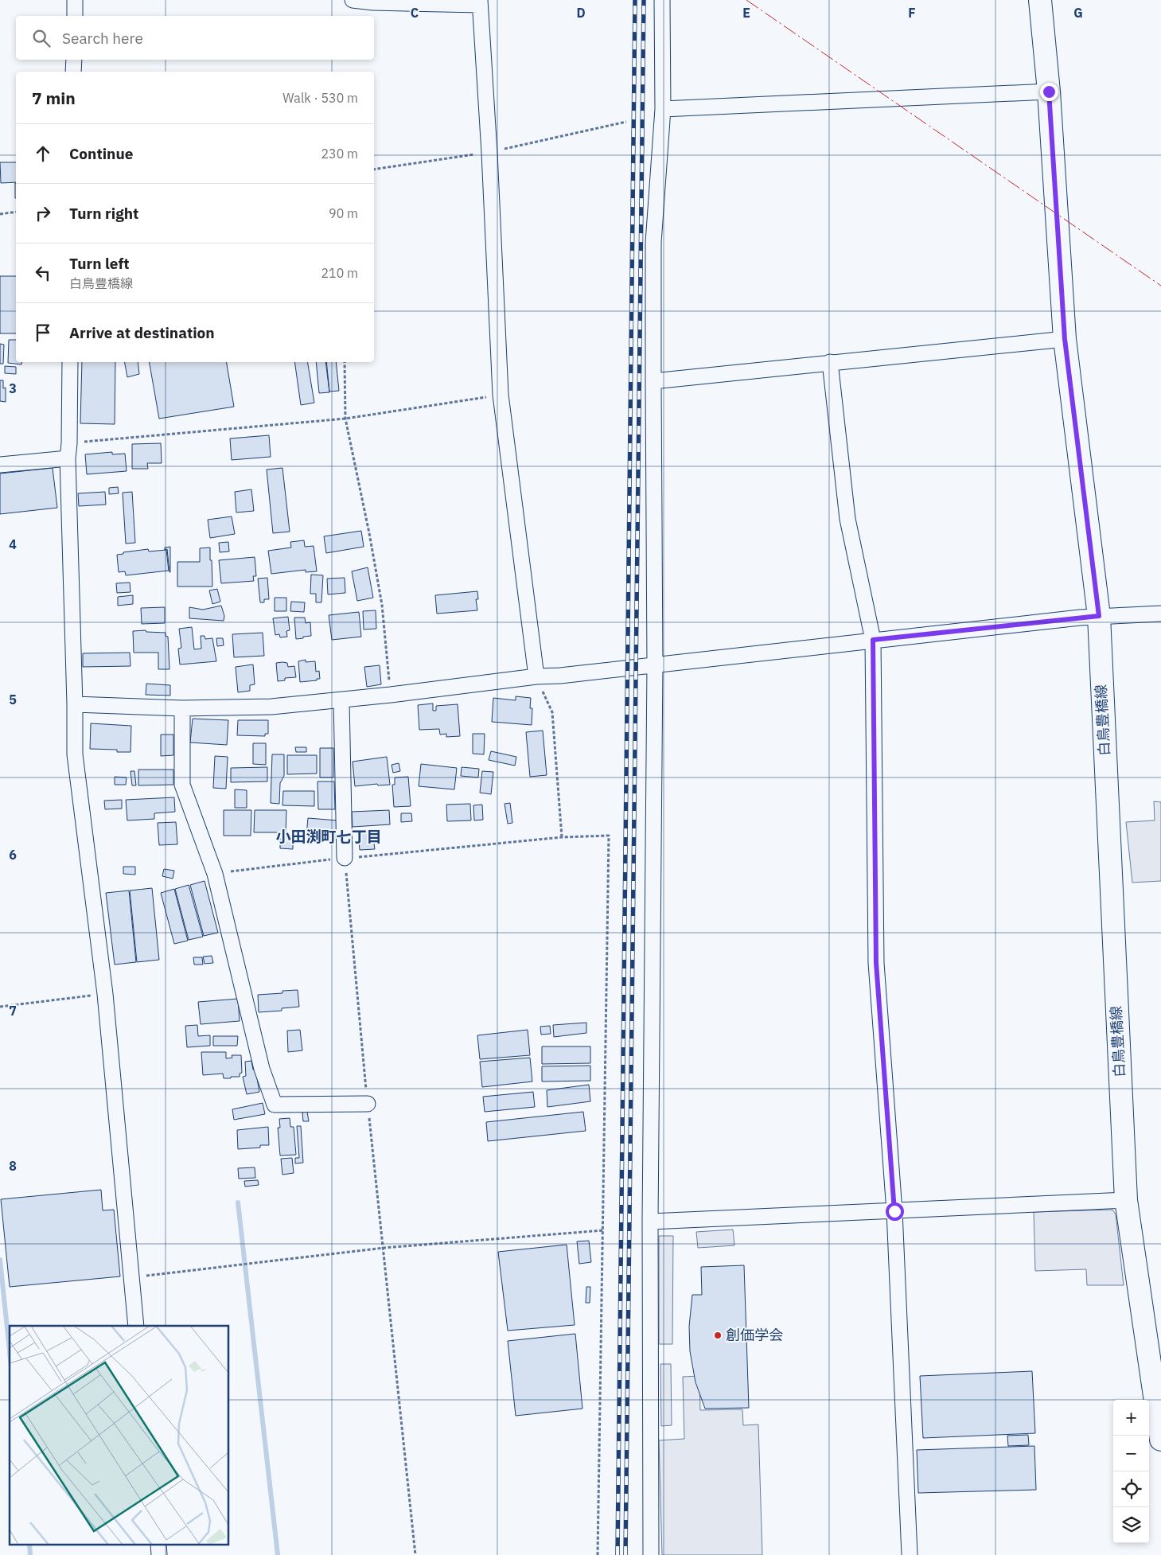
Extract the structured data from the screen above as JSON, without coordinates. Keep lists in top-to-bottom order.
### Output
{
  "streets": {
    "main road": ["白鳥豊橋線"]
  },
  "districts": ["小田渕町七丁目"],
  "places": ["創価学会"],
  "page": {
    "search": "Search here",
    "heading": ["7 min", "Walk · 530 m"],
    "list": [
      ["Continue", "230 m"],
      ["Turn right", "90 m"],
      ["Turn left", "白鳥豊橋線", "210 m"],
      "Arrive at destination"
    ],
    "map_buttons": ["+", "−"]
  },
  "grid": {
    "columns": [
      "C",
      "D",
      "E",
      "F",
      "G"
    ],
    "rows": [
      "3",
      "4",
      "5",
      "6",
      "7",
      "8"
    ]
  }
}
